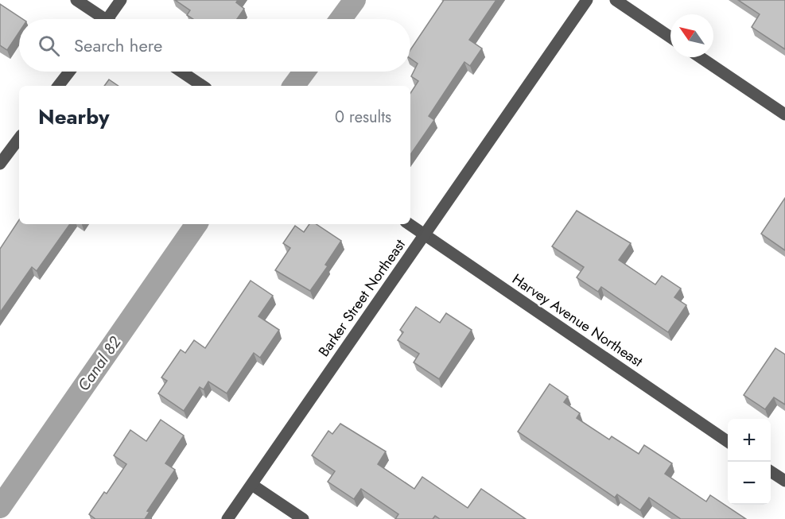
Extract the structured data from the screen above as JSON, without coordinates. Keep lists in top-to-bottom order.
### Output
{
  "streets": {
    "street": ["Barker Street Northeast", "Harvey Avenue Northeast"]
  },
  "crossings": [
    ["Barker Street Northeast", "Harvey Avenue Northeast"]
  ],
  "water": ["Canal 82"],
  "north": "top left",
  "page": {
    "search": "Search here",
    "heading": ["Nearby", "0 results"],
    "map_buttons": ["+", "−"]
  }
}
